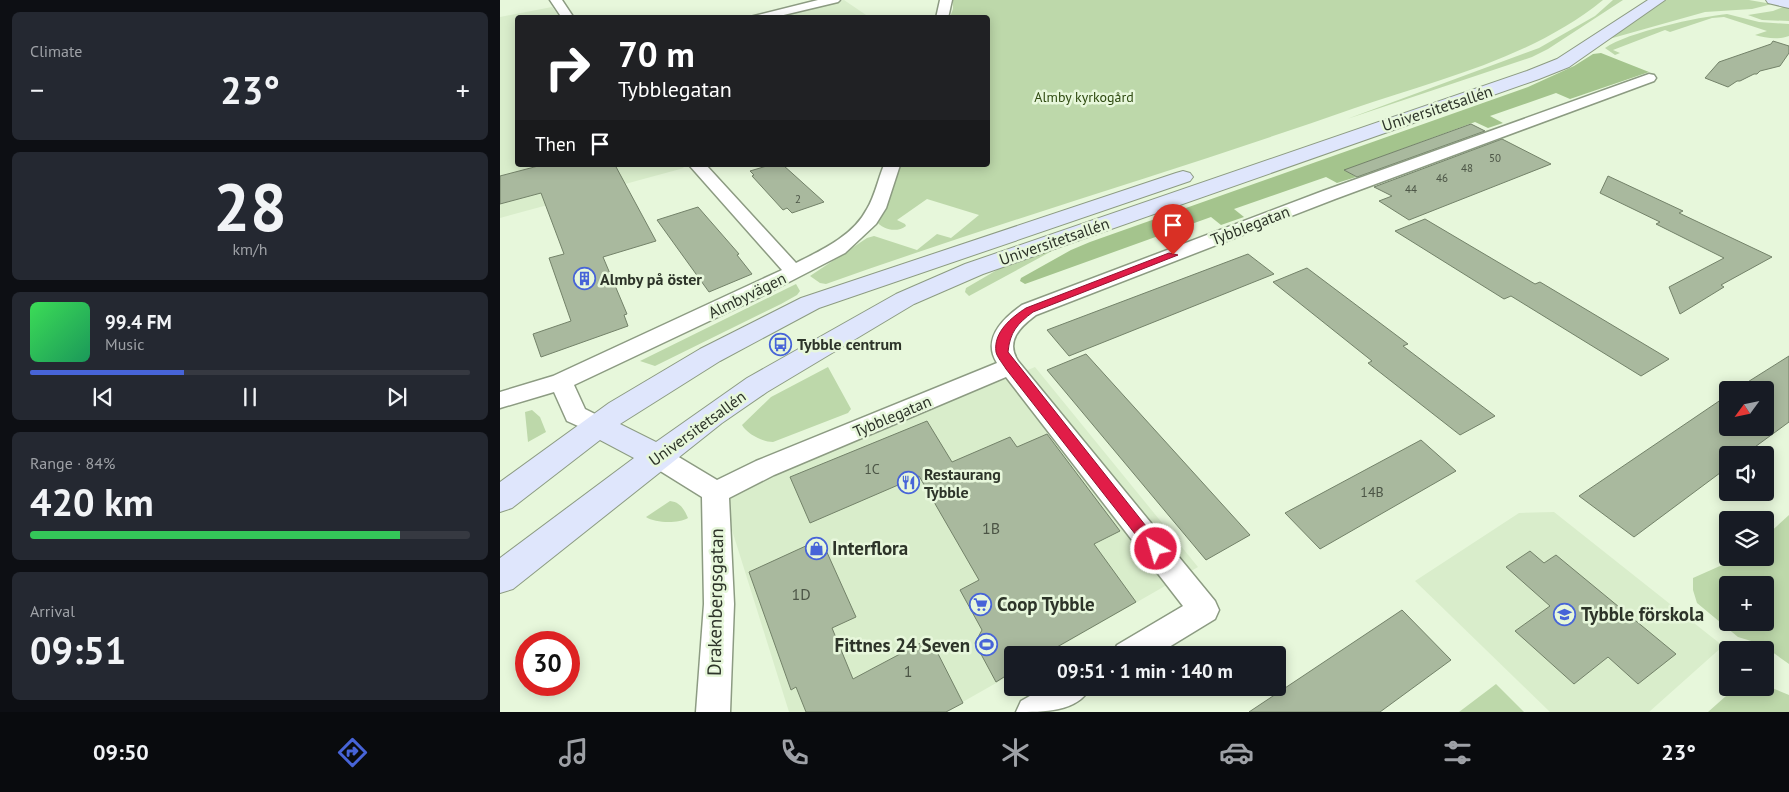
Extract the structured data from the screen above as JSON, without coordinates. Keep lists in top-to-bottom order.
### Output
{
  "streets": {
    "main road": ["Universitetsallén"],
    "street": ["Tybblegatan", "Almbyvägen", "Drakenbergsgatan"]
  },
  "crossings": [
    ["Tybblegatan", "Drakenbergsgatan"]
  ],
  "parks": ["Almby kyrkogård"],
  "places": {
    "building": ["Almby på öster"],
    "bus stop": ["Tybble centrum"],
    "restaurant": ["Restaurang Tybble"],
    "shop": ["Interflora"],
    "supermarket": ["Coop Tybble"],
    "school or university": ["Tybble förskola"],
    "sports": ["Fittnes 24 Seven"]
  },
  "house_numbers": [
    "50",
    "48",
    "46",
    "44",
    "2",
    "1C",
    "14B",
    "1B",
    "1D",
    "1"
  ],
  "north": "bottom left",
  "page": {
    "tile": [
      "Climate",
      ["28", "km/h"],
      ["Range · 84%", "420 km"],
      ["Arrival", "09:51"]
    ],
    "turn": ["70 m", "Tybblegatan"],
    "heat": ["−", "23°", "+"],
    "then": "Then",
    "song": ["99.4 FM", "Music"],
    "map_buttons": ["+", "−"],
    "limit": "30",
    "trip": "09:51 · 1 min · 140 m",
    "tabs": ["09:50", "23°"]
  }
}
